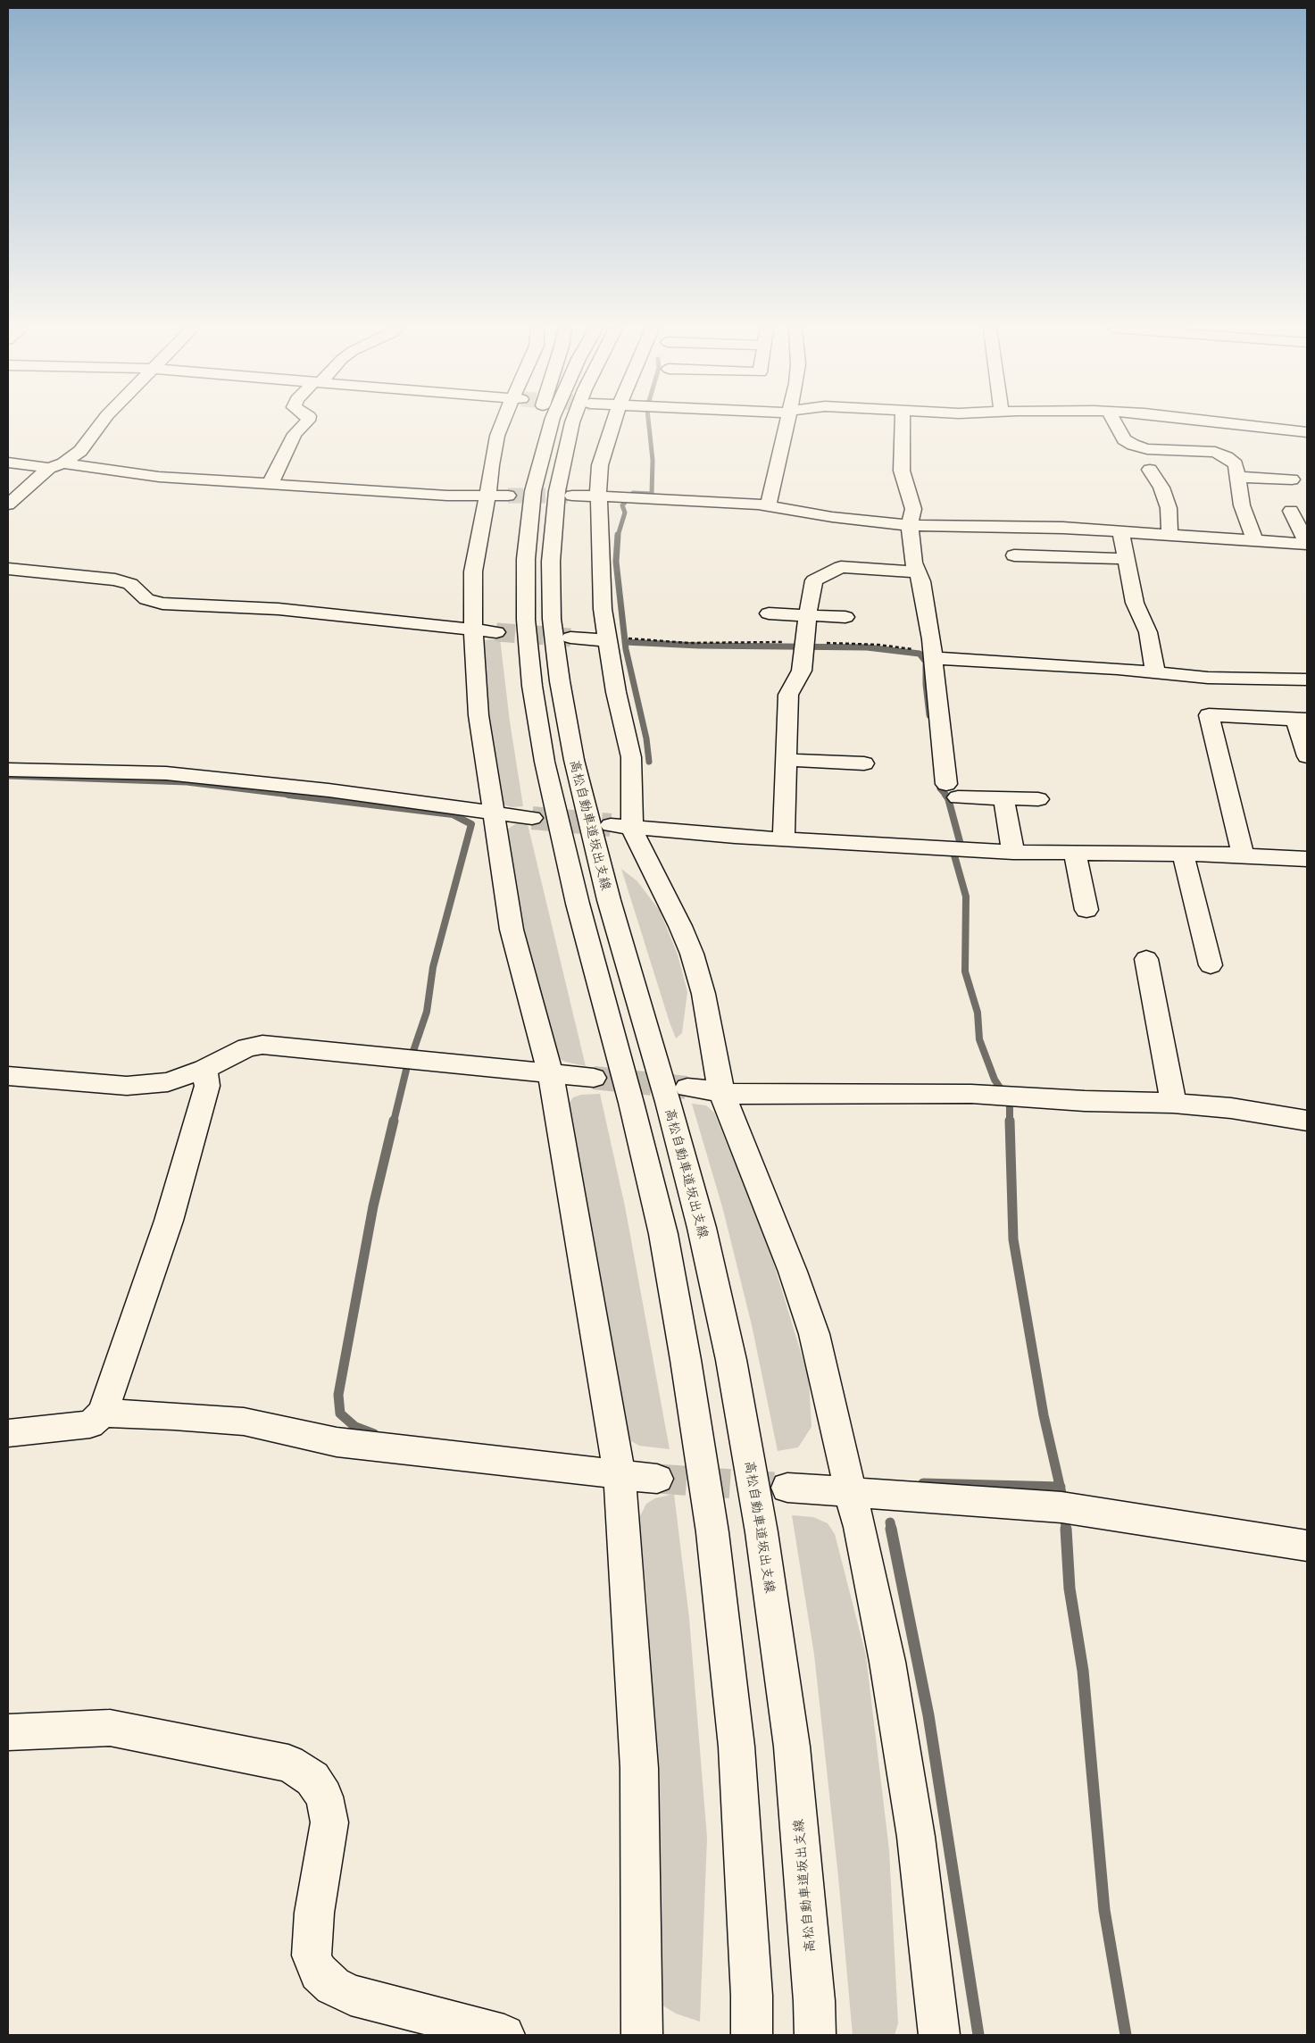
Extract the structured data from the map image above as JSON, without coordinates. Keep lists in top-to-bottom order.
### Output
{
  "streets": {
    "main road": ["高松自動車道坂出支線"]
  }
}
